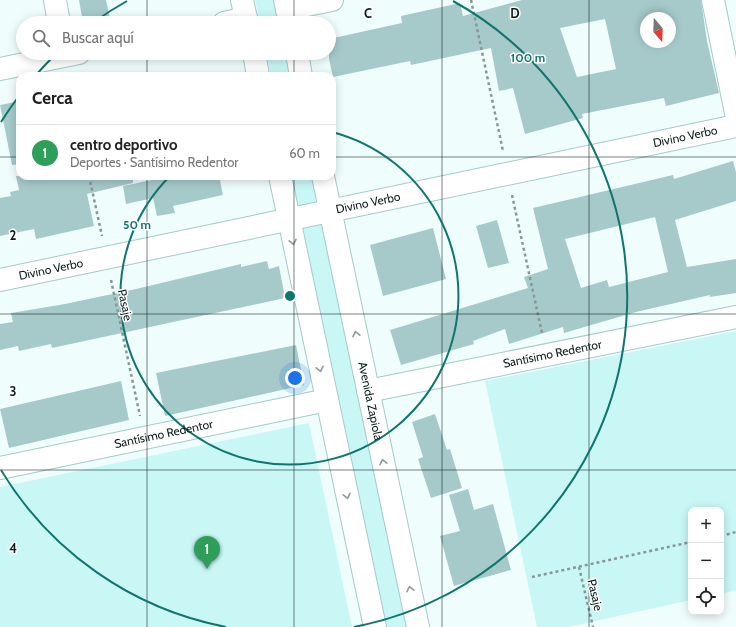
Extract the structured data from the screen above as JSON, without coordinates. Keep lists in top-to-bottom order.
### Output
{
  "streets": {
    "street": ["Divino Verbo", "Santísimo Redentor", "Avenida Zapiola"],
    "path": ["Pasaje"]
  },
  "crossings": [
    ["Divino Verbo", "Pasaje"],
    ["Divino Verbo", "Avenida Zapiola"],
    ["Pasaje", "Santísimo Redentor"],
    ["Santísimo Redentor", "Avenida Zapiola"]
  ],
  "north": "bottom",
  "page": {
    "search": "Buscar aquí",
    "heading": "Cerca",
    "list": [
      {
        "mark": "1",
        "name": "centro deportivo",
        "note": "Deportes · Santísimo Redentor",
        "value": "60 m"
      }
    ],
    "map_buttons": ["+", "−"],
    "pins": "1"
  },
  "grid": {
    "columns": ["C", "D"],
    "rows": ["2", "3", "4"]
  },
  "rings": ["100 m", "50 m"]
}
